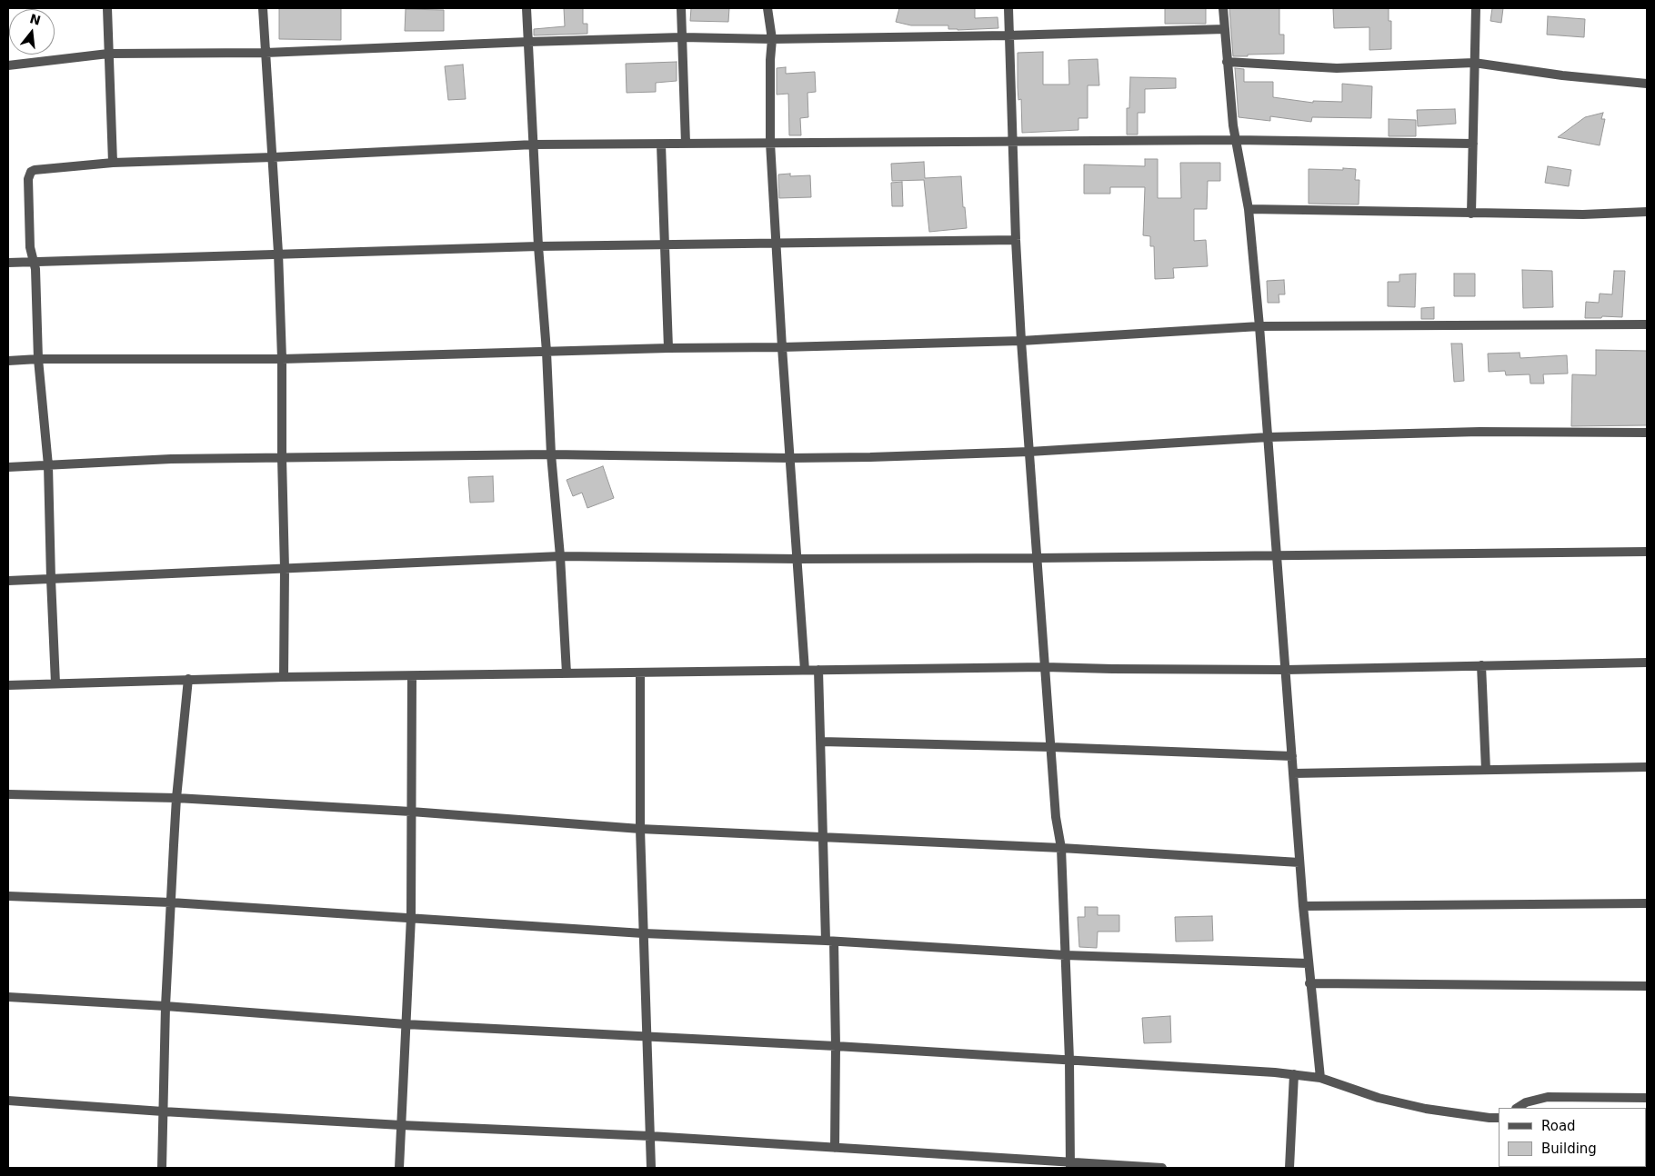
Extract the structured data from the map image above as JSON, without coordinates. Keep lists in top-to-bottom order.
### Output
{
  "legend": ["Road", "Building"],
  "north": "top"
}
